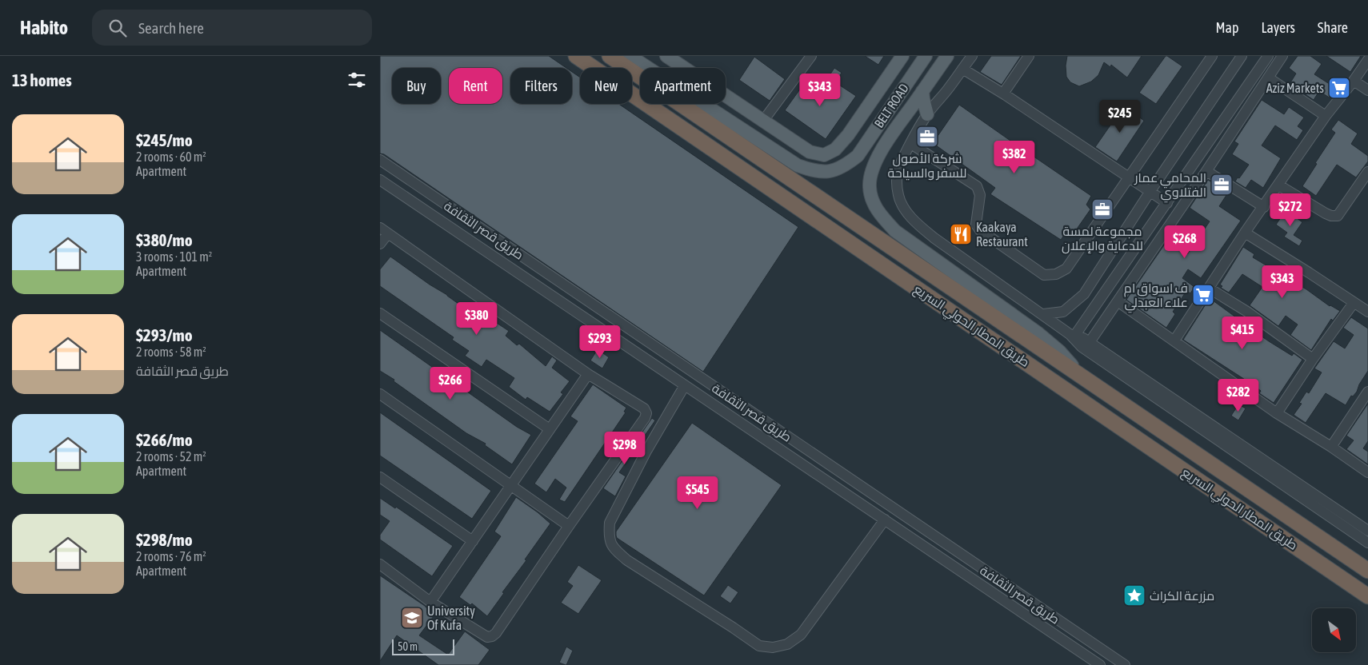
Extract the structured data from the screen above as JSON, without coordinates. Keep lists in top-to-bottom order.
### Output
{
  "streets": {
    "highway": ["طريق المطار الحولي السريع"],
    "main road": ["BELT ROAD"],
    "street": ["طريق قصر الثقافة"]
  },
  "crossings": [
    ["BELT ROAD", "طريق المطار الحولي السريع"]
  ],
  "places": {
    "supermarket": ["Aziz Markets", "ف اسواق ام علاء العبدلي"],
    "office": ["شركة الأصول للسفر والسياحة", "المحامي عمار الفتلاوي", "مجموعة لمسة للدعاية والإعلان"],
    "restaurant": ["Kaakaya Restaurant"],
    "place": ["مزرعة الكراث"],
    "school or university": ["University Of Kufa"]
  },
  "scale_bar": "50 m",
  "north": "bottom right",
  "page": {
    "header": "Habito",
    "search": "Search here",
    "nav": ["Map", "Layers", "Share"],
    "heading": "13 homes",
    "chip": [
      "Buy",
      "Rent",
      "Filters",
      "New",
      "Apartment"
    ],
    "price": [
      "$343",
      "$245",
      "$382",
      "$272",
      "$268",
      "$343",
      "$380",
      "$415",
      "$293",
      "$266",
      "$282",
      "$298",
      "$545"
    ],
    "list": [
      {
        "name": "$245/mo",
        "note": "2 rooms · 60 m² · Apartment"
      },
      {
        "name": "$380/mo",
        "note": "3 rooms · 101 m² · Apartment"
      },
      {
        "name": "$293/mo",
        "note": "2 rooms · 58 m² · طريق قصر الثقافة"
      },
      {
        "name": "$266/mo",
        "note": "2 rooms · 52 m² · Apartment"
      },
      {
        "name": "$298/mo",
        "note": "2 rooms · 76 m² · Apartment"
      }
    ],
    "scale": "50 m"
  }
}
